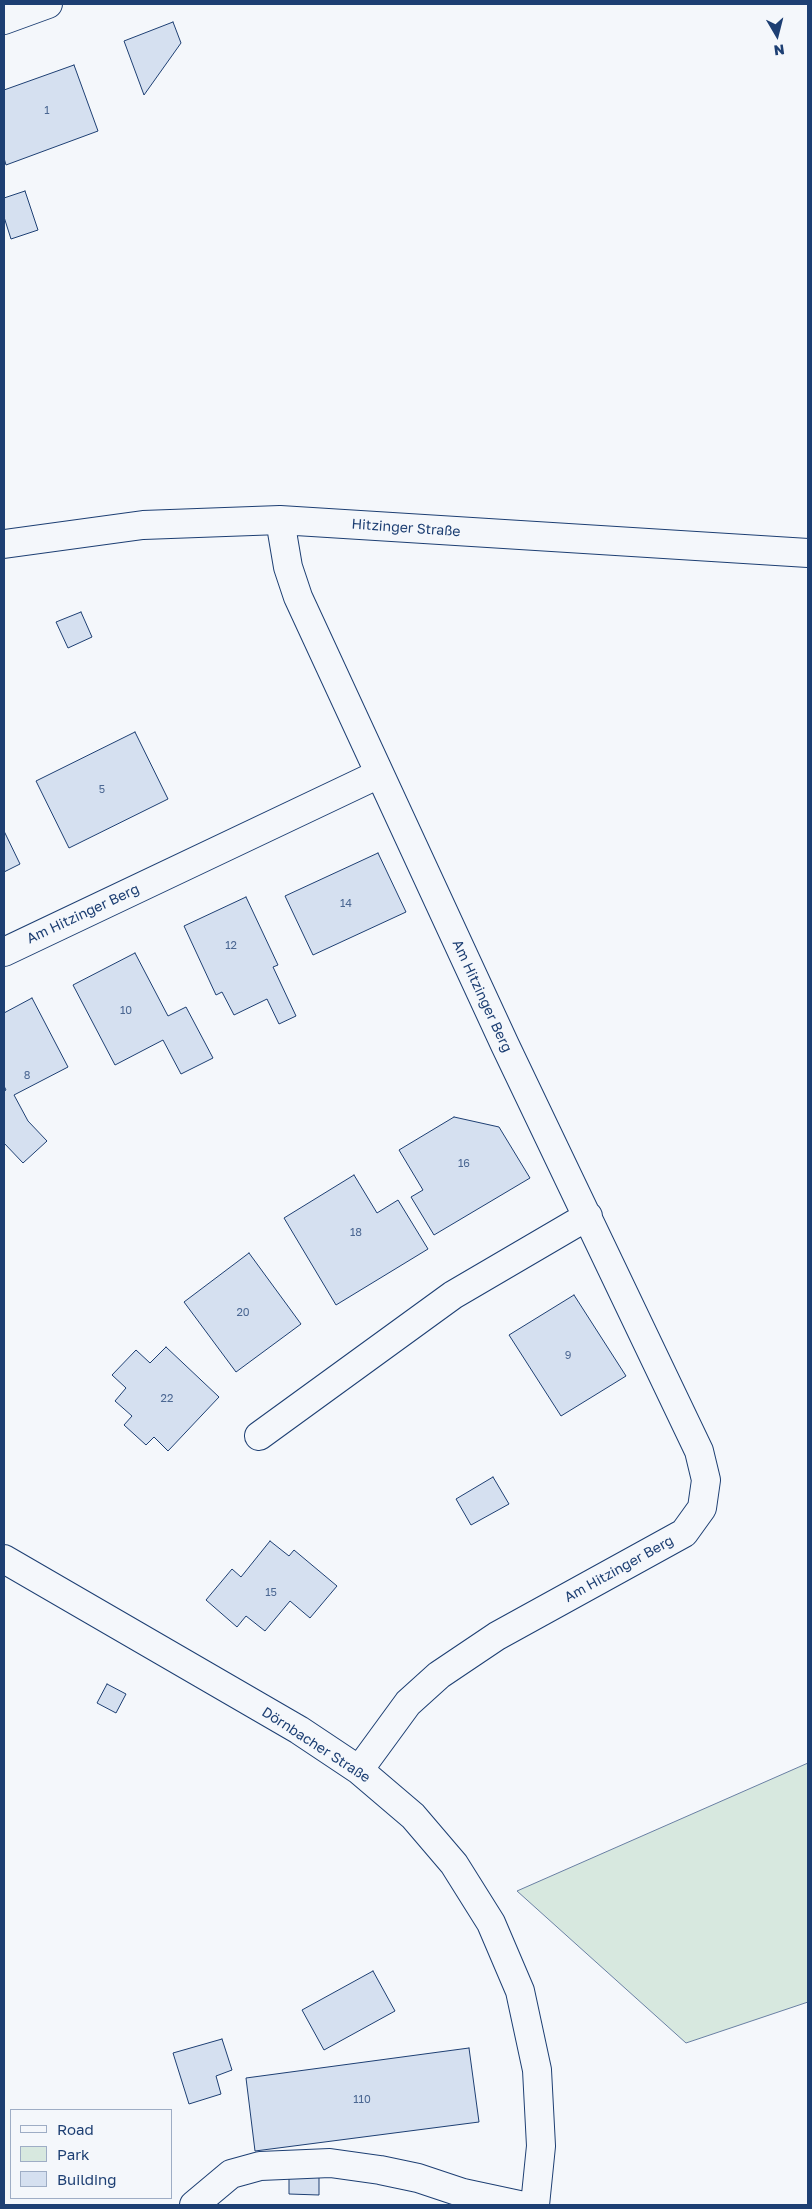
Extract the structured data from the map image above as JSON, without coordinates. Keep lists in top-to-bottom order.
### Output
{
  "streets": {
    "street": ["Hitzinger Straße", "Am Hitzinger Berg", "Dörnbacher Straße"]
  },
  "crossings": [
    ["Hitzinger Straße", "Am Hitzinger Berg"],
    ["Am Hitzinger Berg", "Dörnbacher Straße"]
  ],
  "house_numbers": [
    "1",
    "5",
    "14",
    "12",
    "10",
    "8",
    "16",
    "18",
    "20",
    "9",
    "22",
    "15",
    "110"
  ],
  "legend": ["Road", "Park", "Building"],
  "north": "bottom"
}
